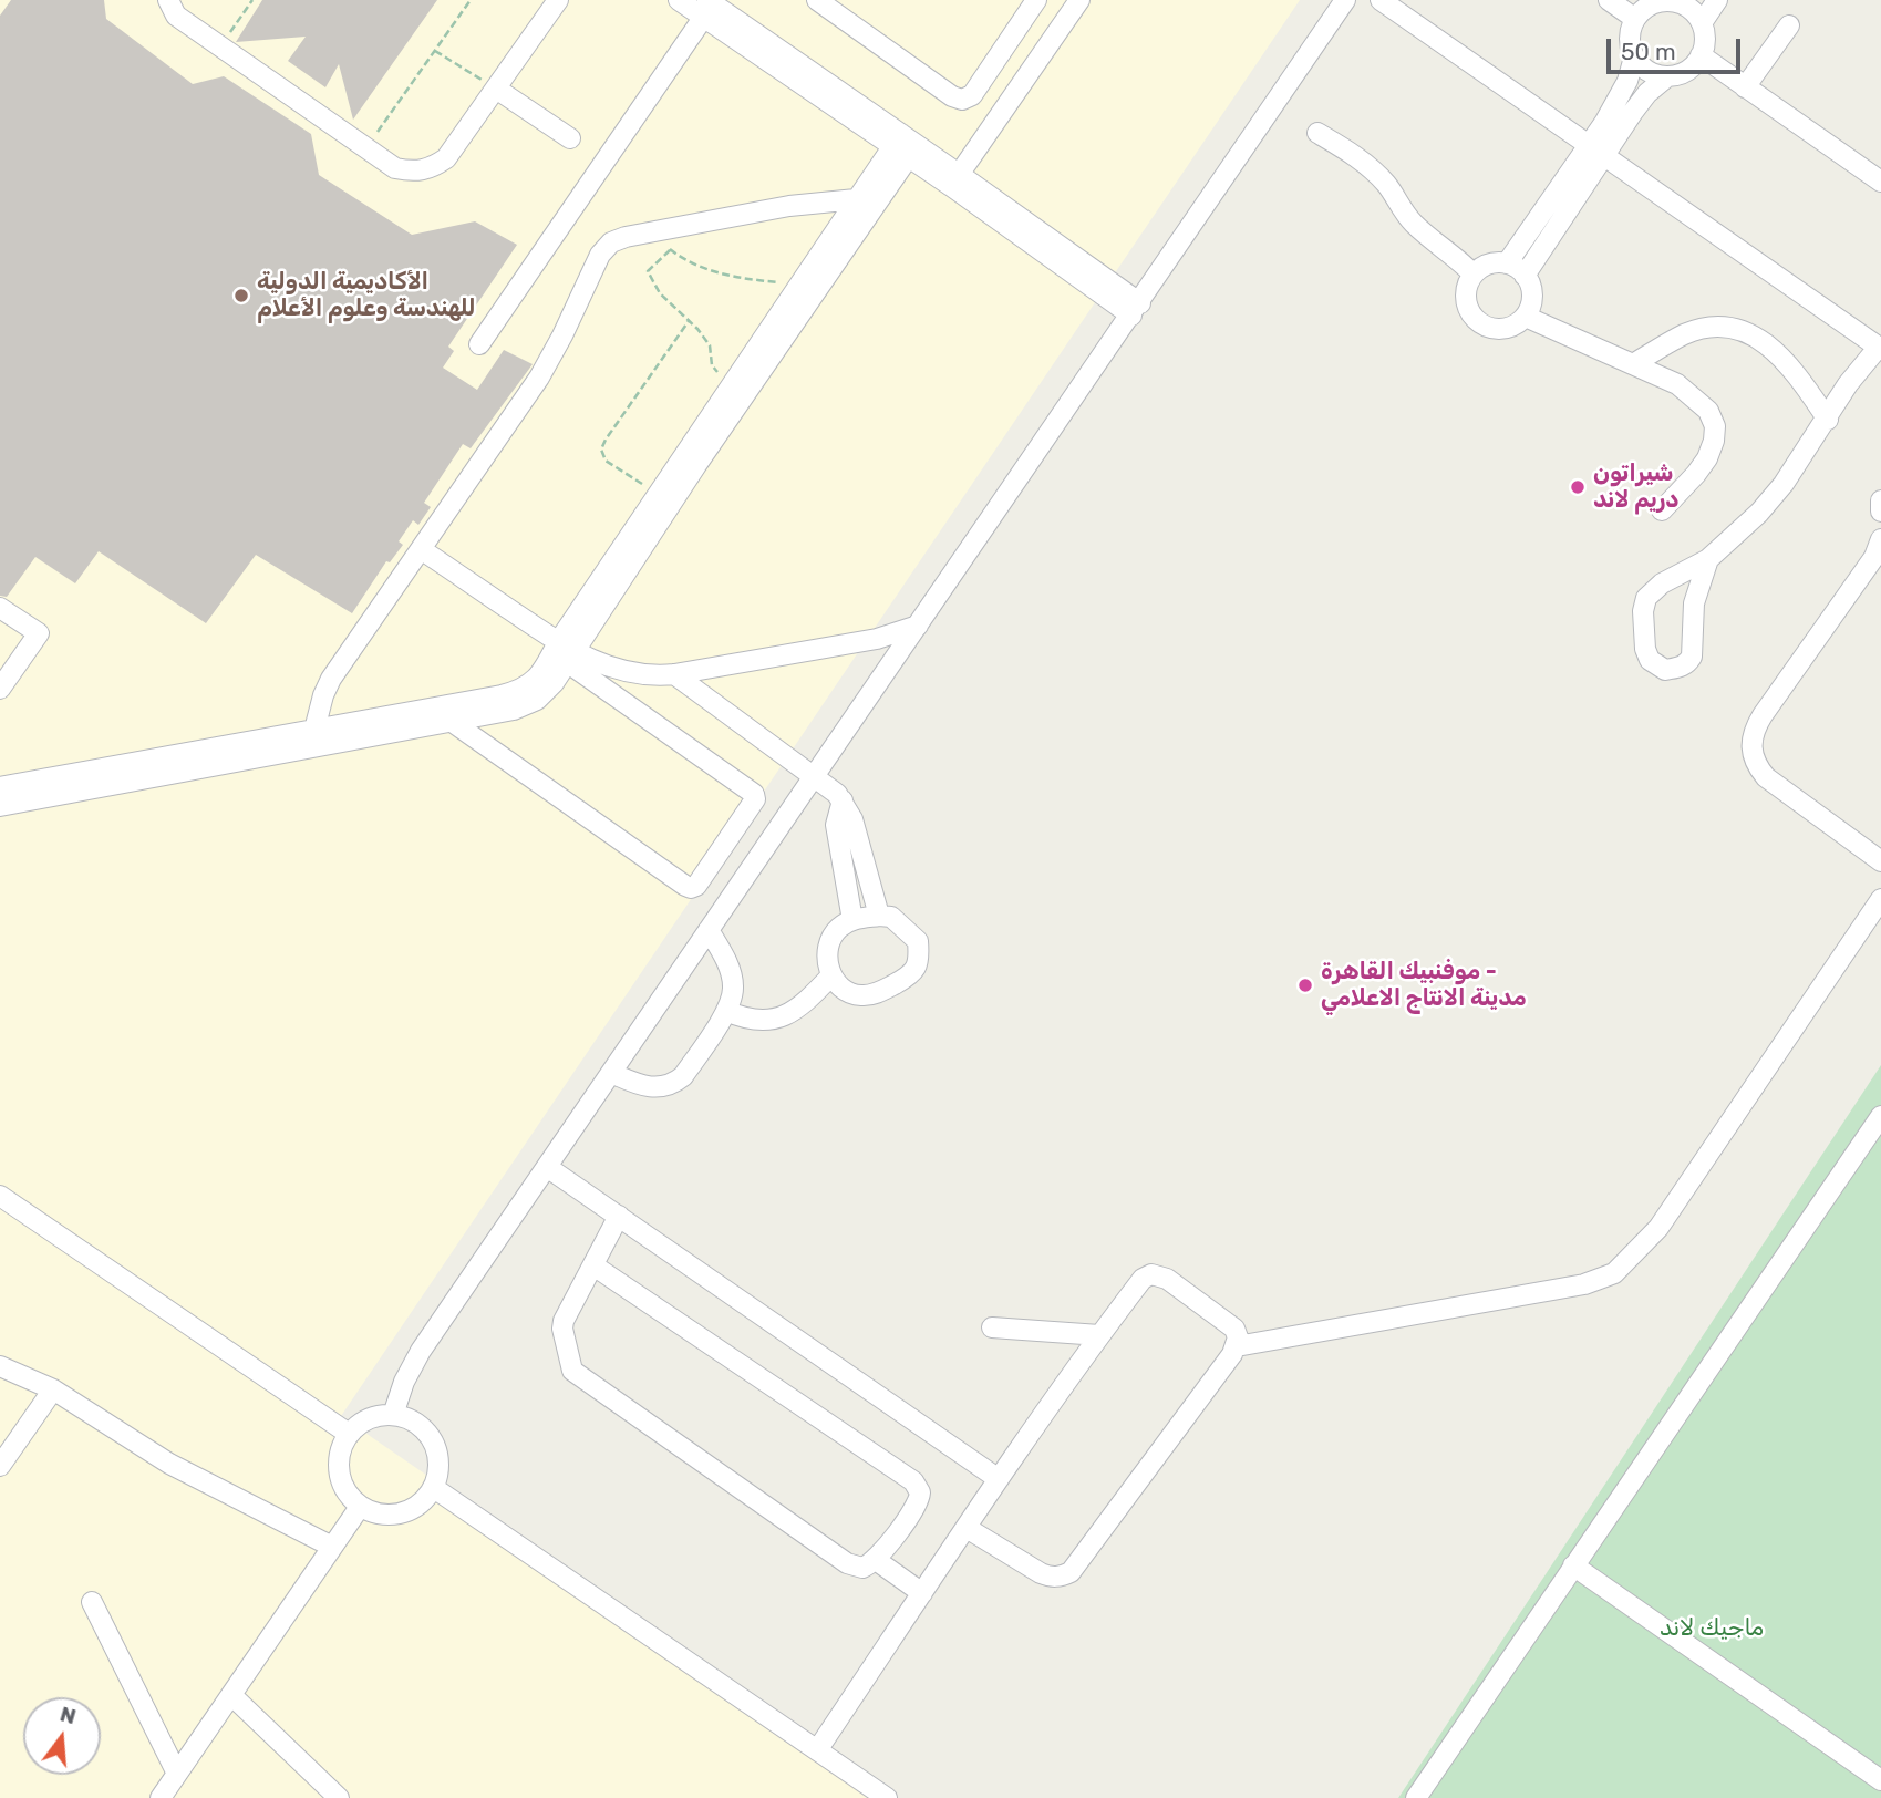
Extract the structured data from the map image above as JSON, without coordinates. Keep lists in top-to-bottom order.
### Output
{
  "parks": ["ماجيك لاند"],
  "places": ["الأكاديمية الدولية للهندسة وعلوم الأعلام", "شيراتون دريم لاند", "موفنبيك القاهرة - مدينة الانتاج الاعلامي"],
  "scale_bar": "50 m",
  "north": "top"
}
